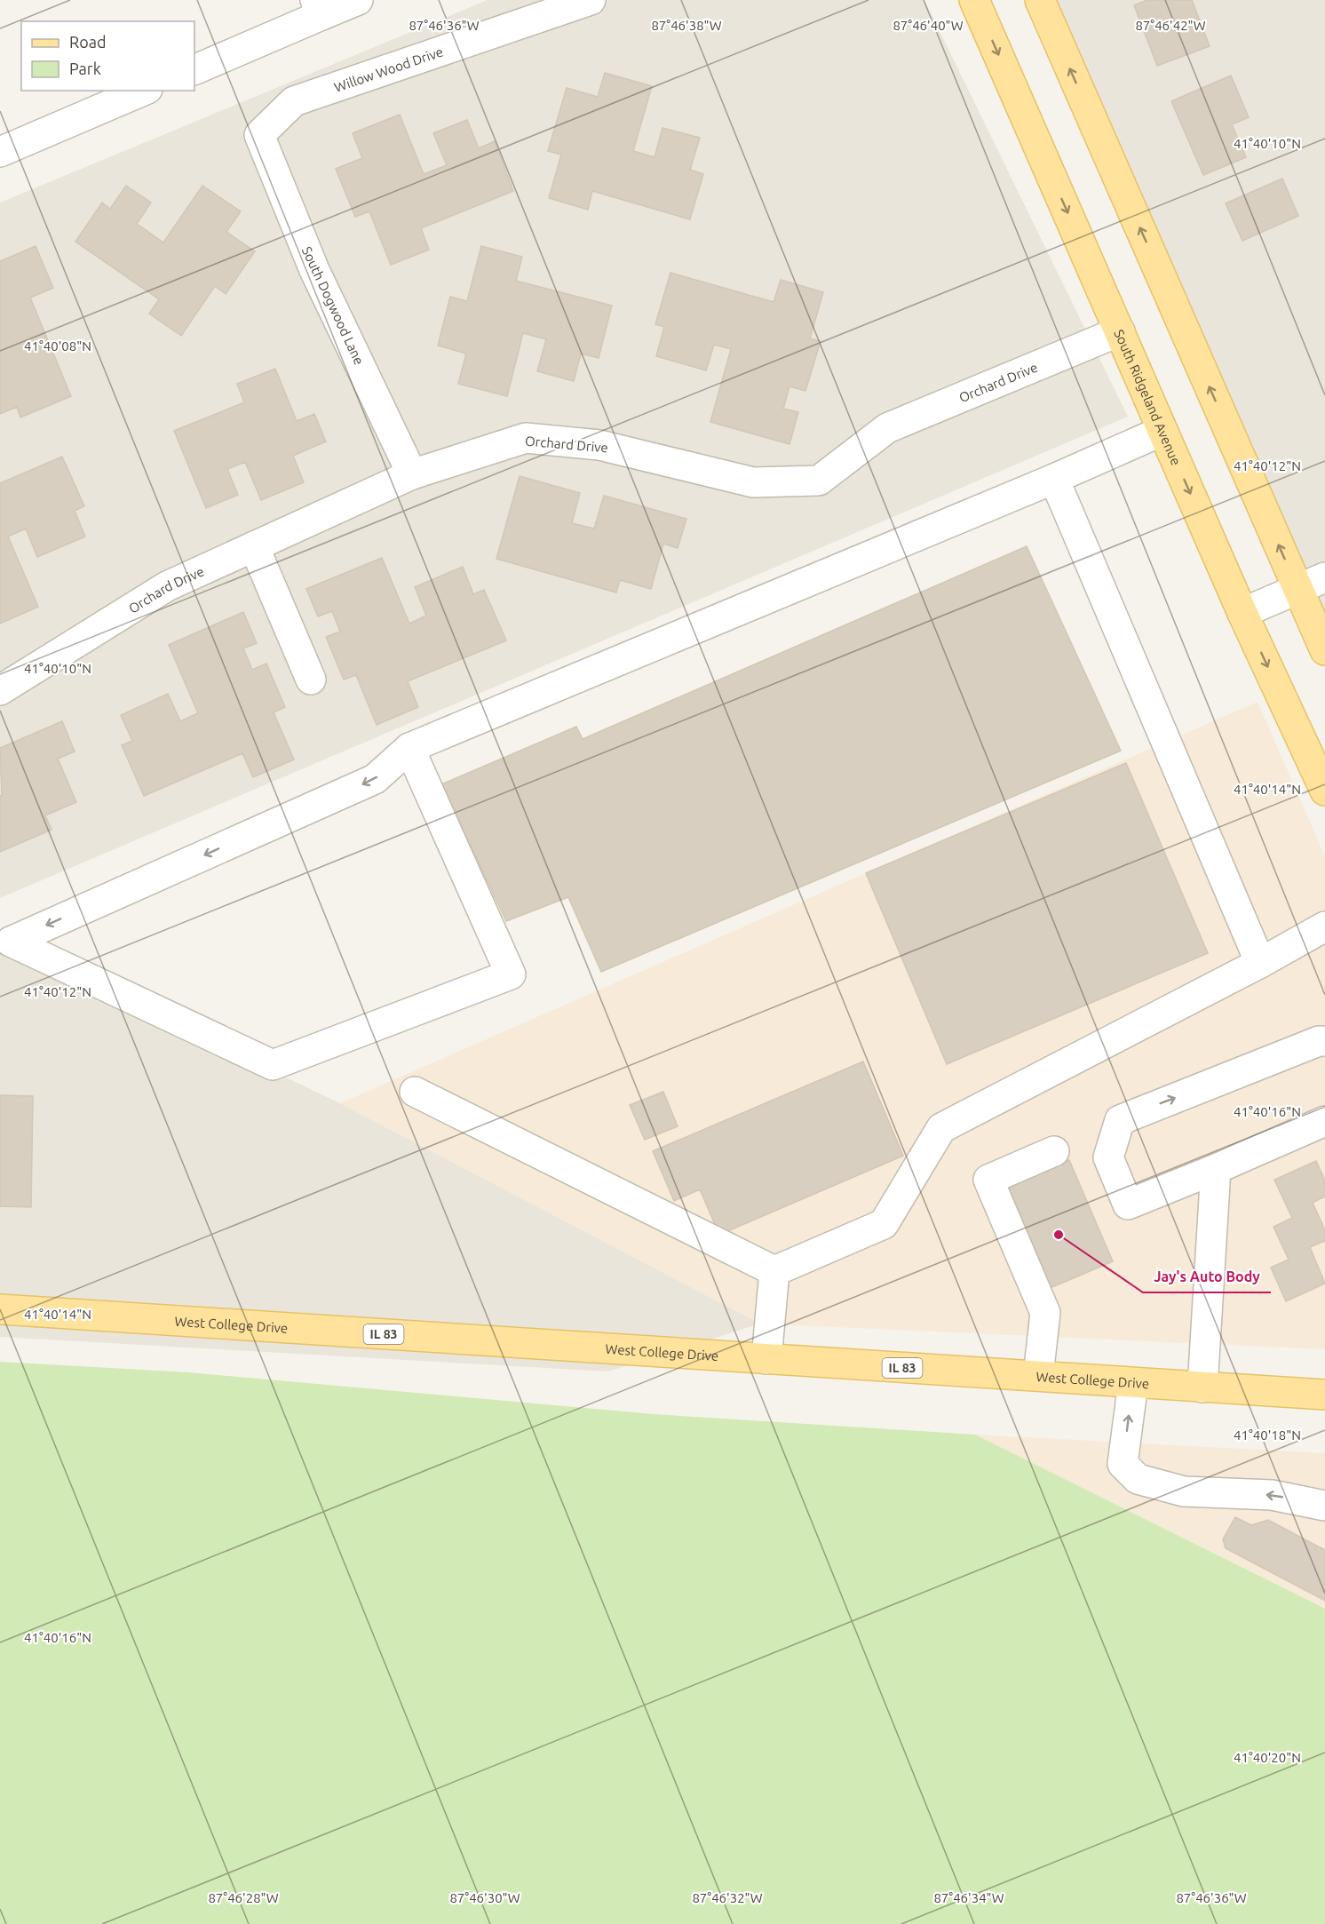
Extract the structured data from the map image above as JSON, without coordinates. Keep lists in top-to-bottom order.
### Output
{
  "streets": {
    "main road": ["South Ridgeland Avenue", "West College Drive", "IL 83"],
    "street": ["Willow Wood Drive", "South Dogwood Lane", "Orchard Drive"]
  },
  "crossings": [
    ["Willow Wood Drive", "South Dogwood Lane"],
    ["South Dogwood Lane", "Orchard Drive"],
    ["Orchard Drive", "South Ridgeland Avenue"]
  ],
  "places": ["Jay's Auto Body"],
  "legend": ["Road", "Park"],
  "coordinates": [
    "87°46'36\"W",
    "87°46'38\"W",
    "87°46'40\"W",
    "87°46'42\"W",
    "41°40'10\"N",
    "41°40'08\"N",
    "41°40'12\"N",
    "41°40'14\"N",
    "41°40'16\"N",
    "41°40'18\"N",
    "41°40'20\"N",
    "87°46'28\"W",
    "87°46'30\"W",
    "87°46'32\"W",
    "87°46'34\"W"
  ]
}
